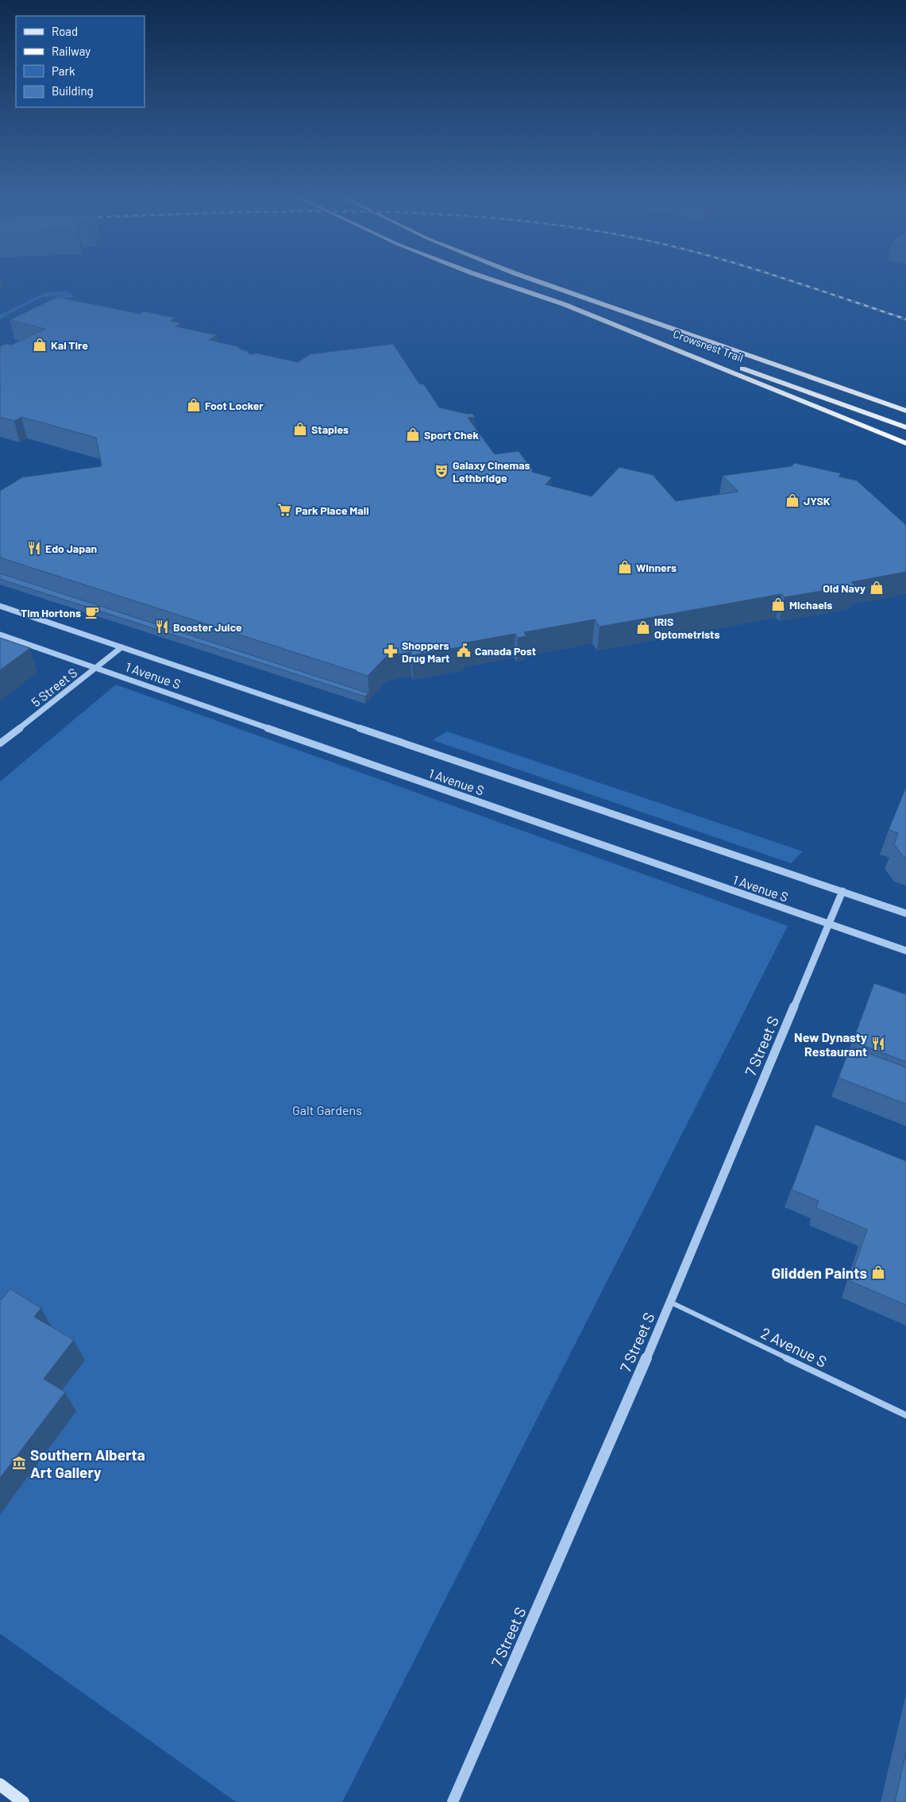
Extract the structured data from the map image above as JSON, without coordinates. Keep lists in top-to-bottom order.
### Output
{
  "streets": {
    "highway": ["Crowsnest Trail"],
    "street": [
      "1 Avenue S",
      "5 Street S",
      "7 Street S",
      "2 Avenue S"
    ]
  },
  "crossings": [
    ["1 Avenue S", "5 Street S"],
    ["1 Avenue S", "7 Street S"],
    ["7 Street S", "2 Avenue S"]
  ],
  "parks": ["Galt Gardens"],
  "places": {
    "shop": [
      "Kal Tire",
      "Foot Locker",
      "Staples",
      "Sport Chek",
      "JYSK",
      "Winners",
      "Old Navy",
      "Michaels",
      "IRIS Optometrists",
      "Glidden Paints"
    ],
    "theatre": ["Galaxy Cinemas Lethbridge"],
    "supermarket": ["Park Place Mall"],
    "restaurant": ["Edo Japan", "Booster Juice", "New Dynasty Restaurant"],
    "cafe": ["Tim Hortons"],
    "public building": ["Canada Post"],
    "pharmacy": ["Shoppers Drug Mart"],
    "museum": ["Southern Alberta Art Gallery"]
  },
  "legend": [
    "Road",
    "Railway",
    "Park",
    "Building"
  ]
}
